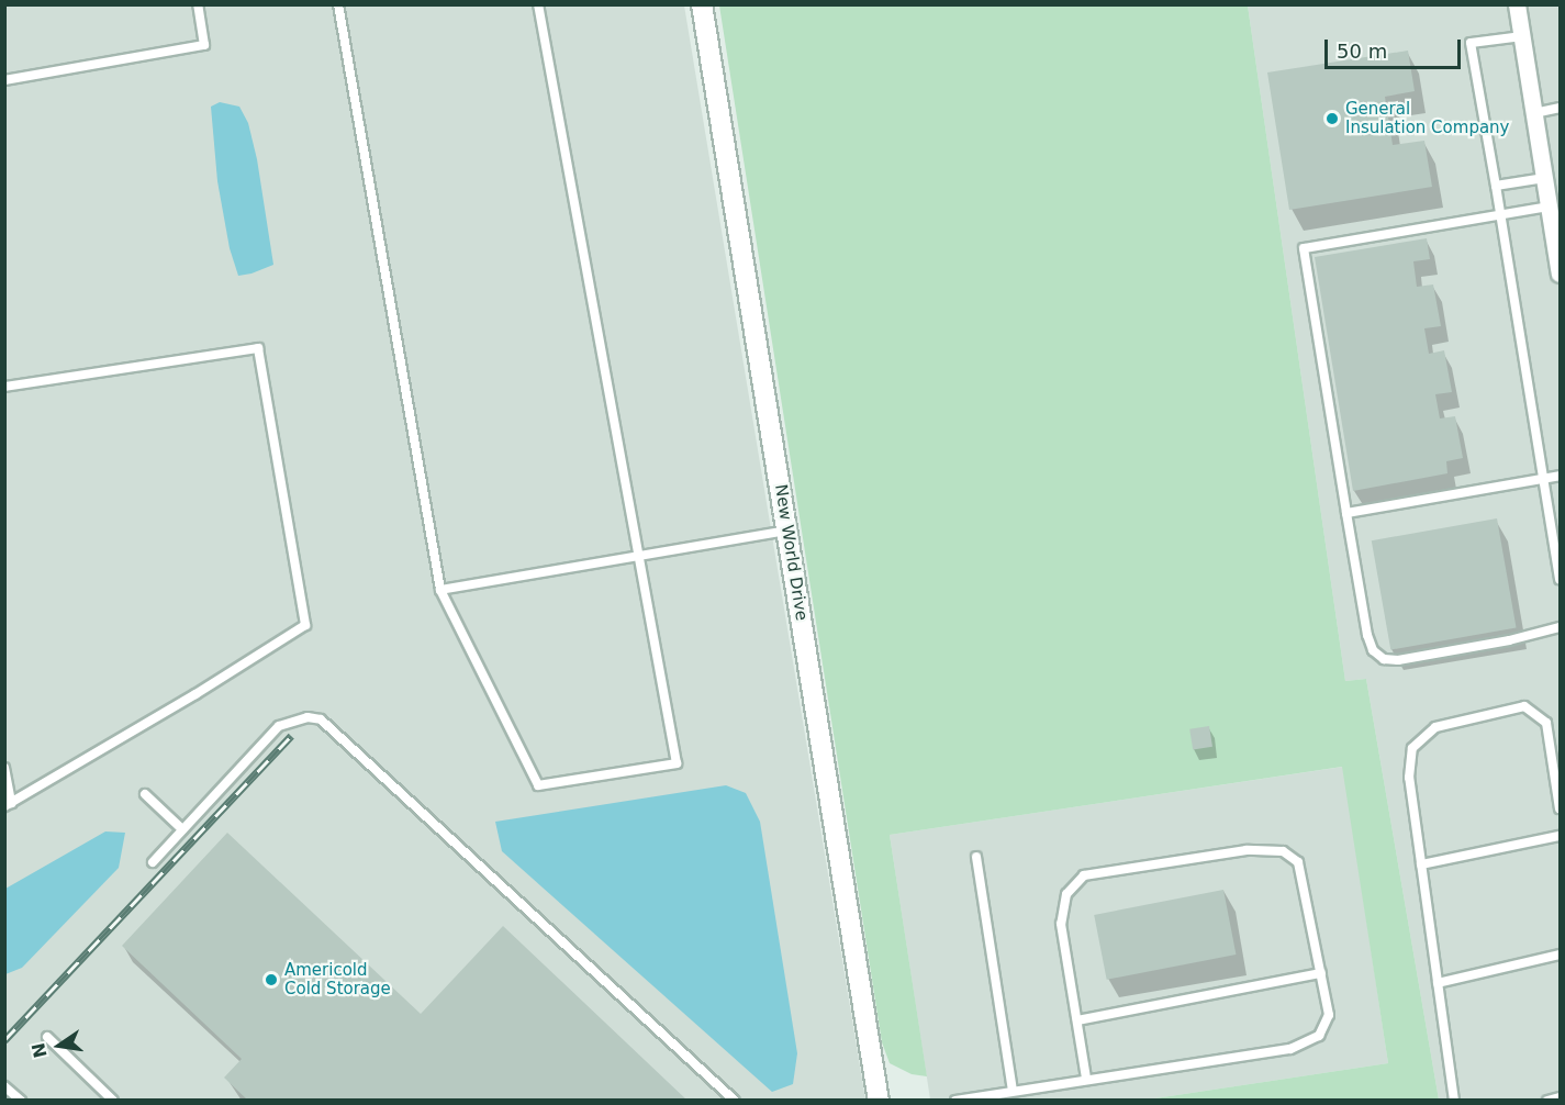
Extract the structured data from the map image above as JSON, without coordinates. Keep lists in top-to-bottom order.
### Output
{
  "streets": {
    "street": ["New World Drive"]
  },
  "places": ["General Insulation Company", "Americold Cold Storage"],
  "scale_bar": "50 m",
  "north": "left"
}
